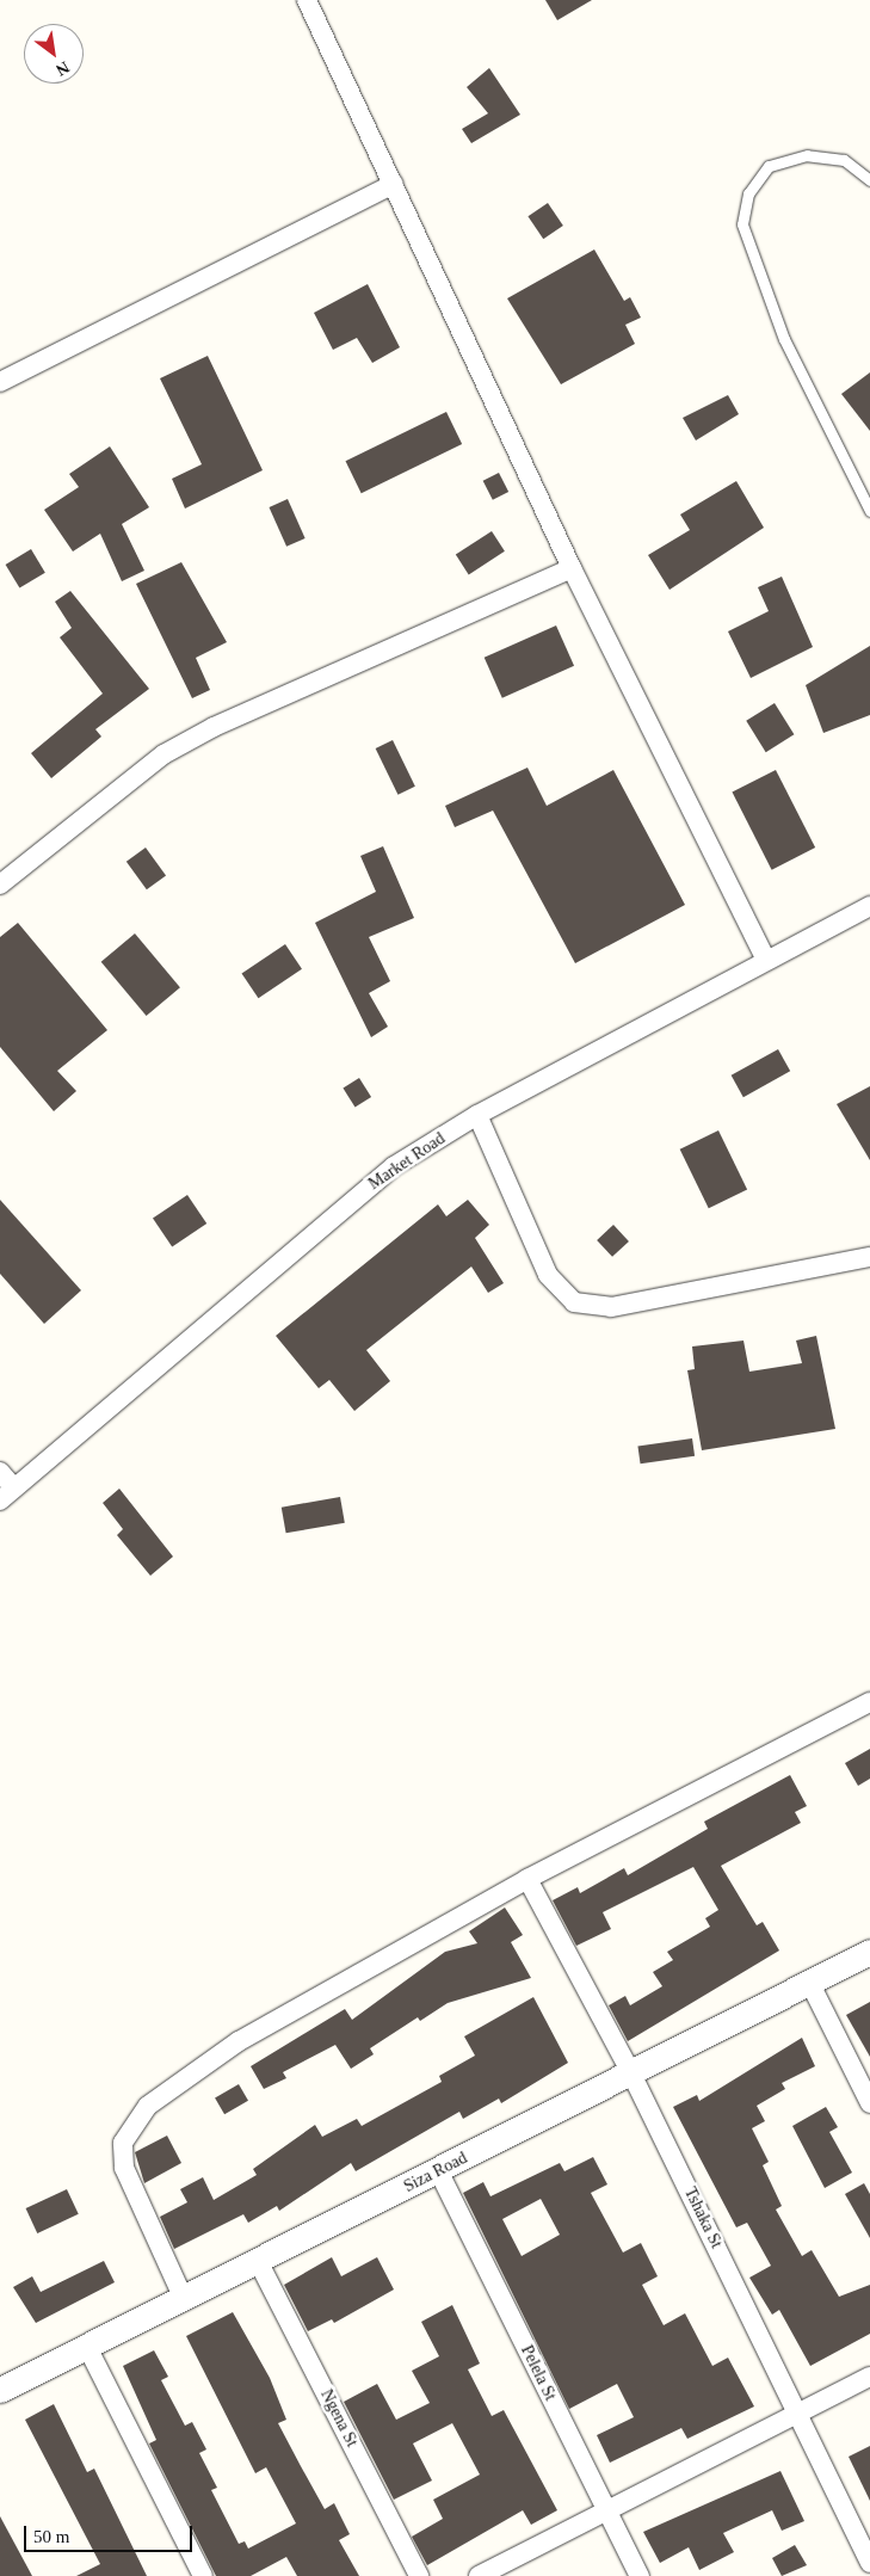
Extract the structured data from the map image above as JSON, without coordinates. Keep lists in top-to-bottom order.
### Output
{
  "streets": {
    "street": [
      "Market Road",
      "Siza Road",
      "Tshaka St",
      "Pelela St",
      "Ngena St"
    ]
  },
  "crossings": [
    ["Siza Road", "Tshaka St"],
    ["Siza Road", "Pelela St"],
    ["Siza Road", "Ngena St"]
  ],
  "scale_bar": "50 m",
  "north": "bottom right"
}
